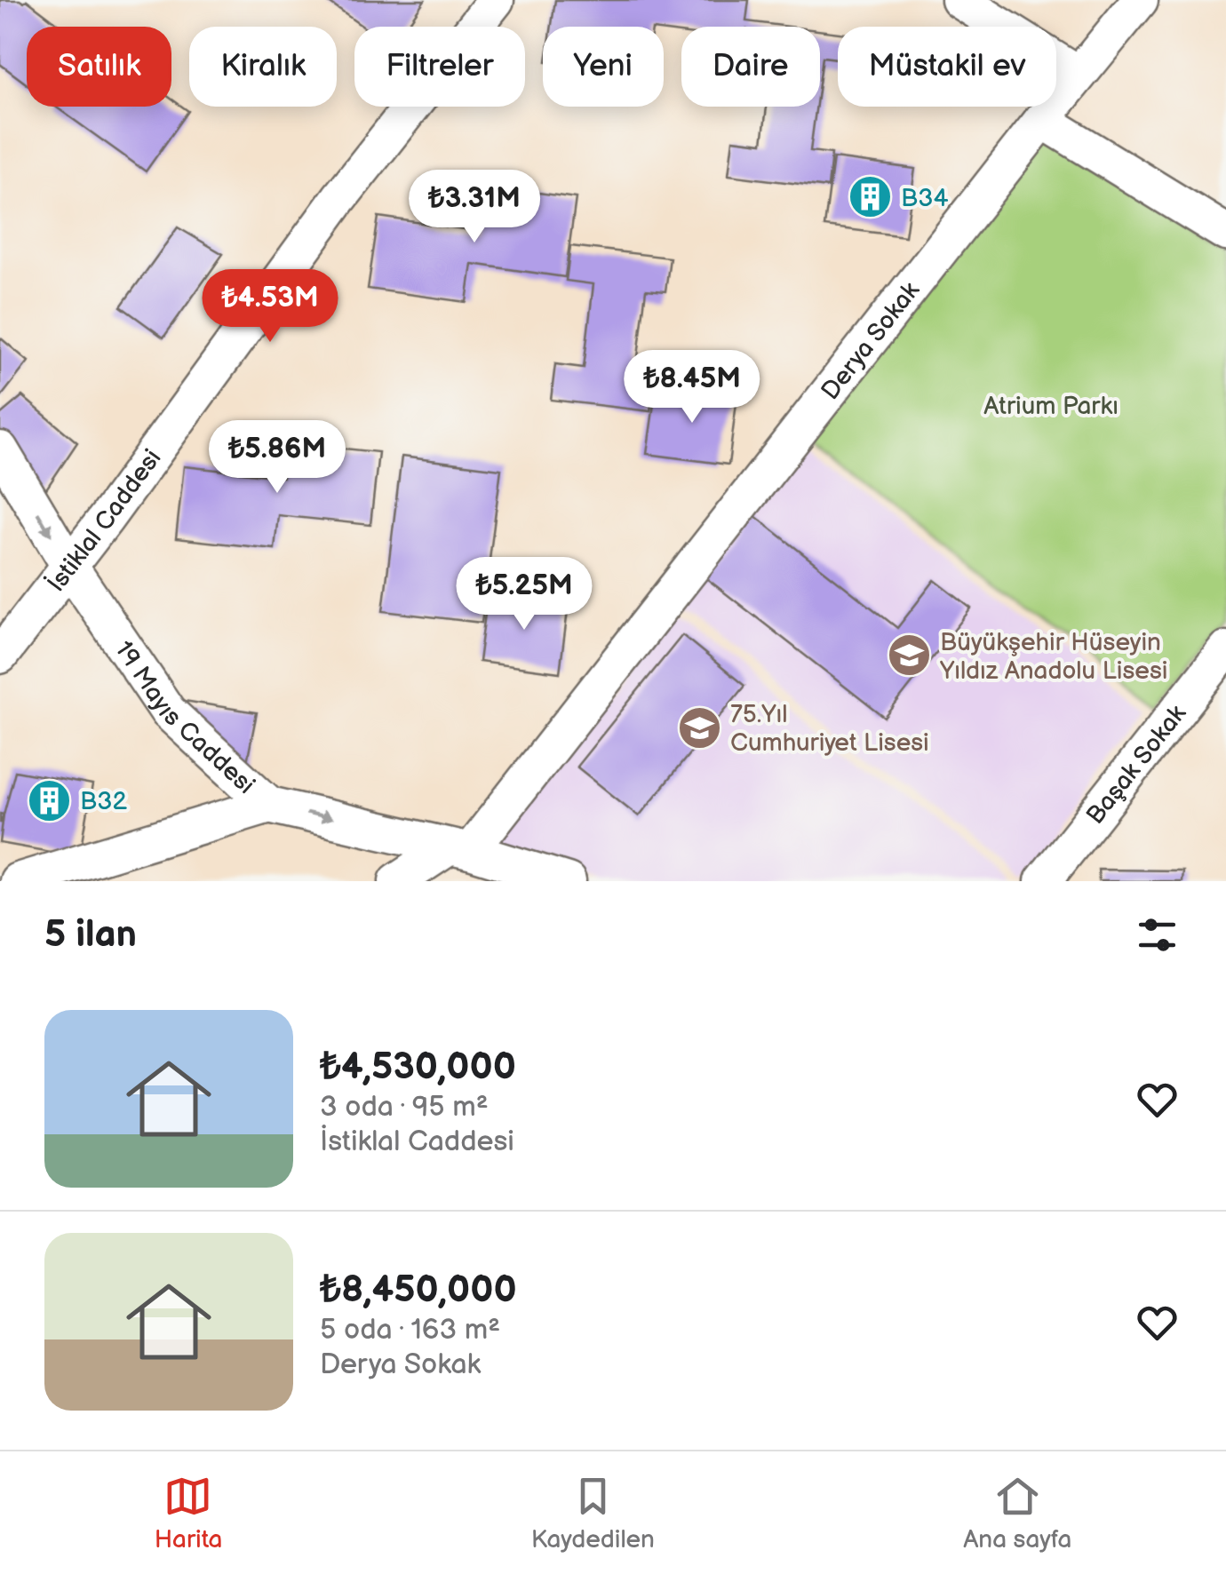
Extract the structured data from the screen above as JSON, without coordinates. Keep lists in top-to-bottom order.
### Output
{
  "streets": {
    "street": [
      "Derya Sokak",
      "İstiklal Caddesi",
      "19 Mayıs Caddesi",
      "Başak Sokak"
    ]
  },
  "crossings": [
    ["Derya Sokak", "19 Mayıs Caddesi"],
    ["İstiklal Caddesi", "19 Mayıs Caddesi"]
  ],
  "one_way": ["19 Mayıs Caddesi"],
  "parks": ["Atrium Parkı"],
  "places": {
    "building": ["B34", "B32"],
    "school or university": ["Büyükşehir Hüseyin Yıldız Anadolu Lisesi", "75.Yıl Cumhuriyet Lisesi"]
  },
  "page": {
    "chip": [
      "Satılık",
      "Kiralık",
      "Filtreler",
      "Yeni",
      "Daire",
      "Müstakil ev"
    ],
    "price": [
      "₺3.31M",
      "₺4.53M",
      "₺8.45M",
      "₺5.86M",
      "₺5.25M"
    ],
    "heading": "5 ilan",
    "list": [
      {
        "name": "₺4,530,000",
        "note": "3 oda · 95 m² · İstiklal Caddesi"
      },
      {
        "name": "₺8,450,000",
        "note": "5 oda · 163 m² · Derya Sokak"
      }
    ],
    "tabs": ["Harita", "Kaydedilen", "Ana sayfa"]
  }
}
